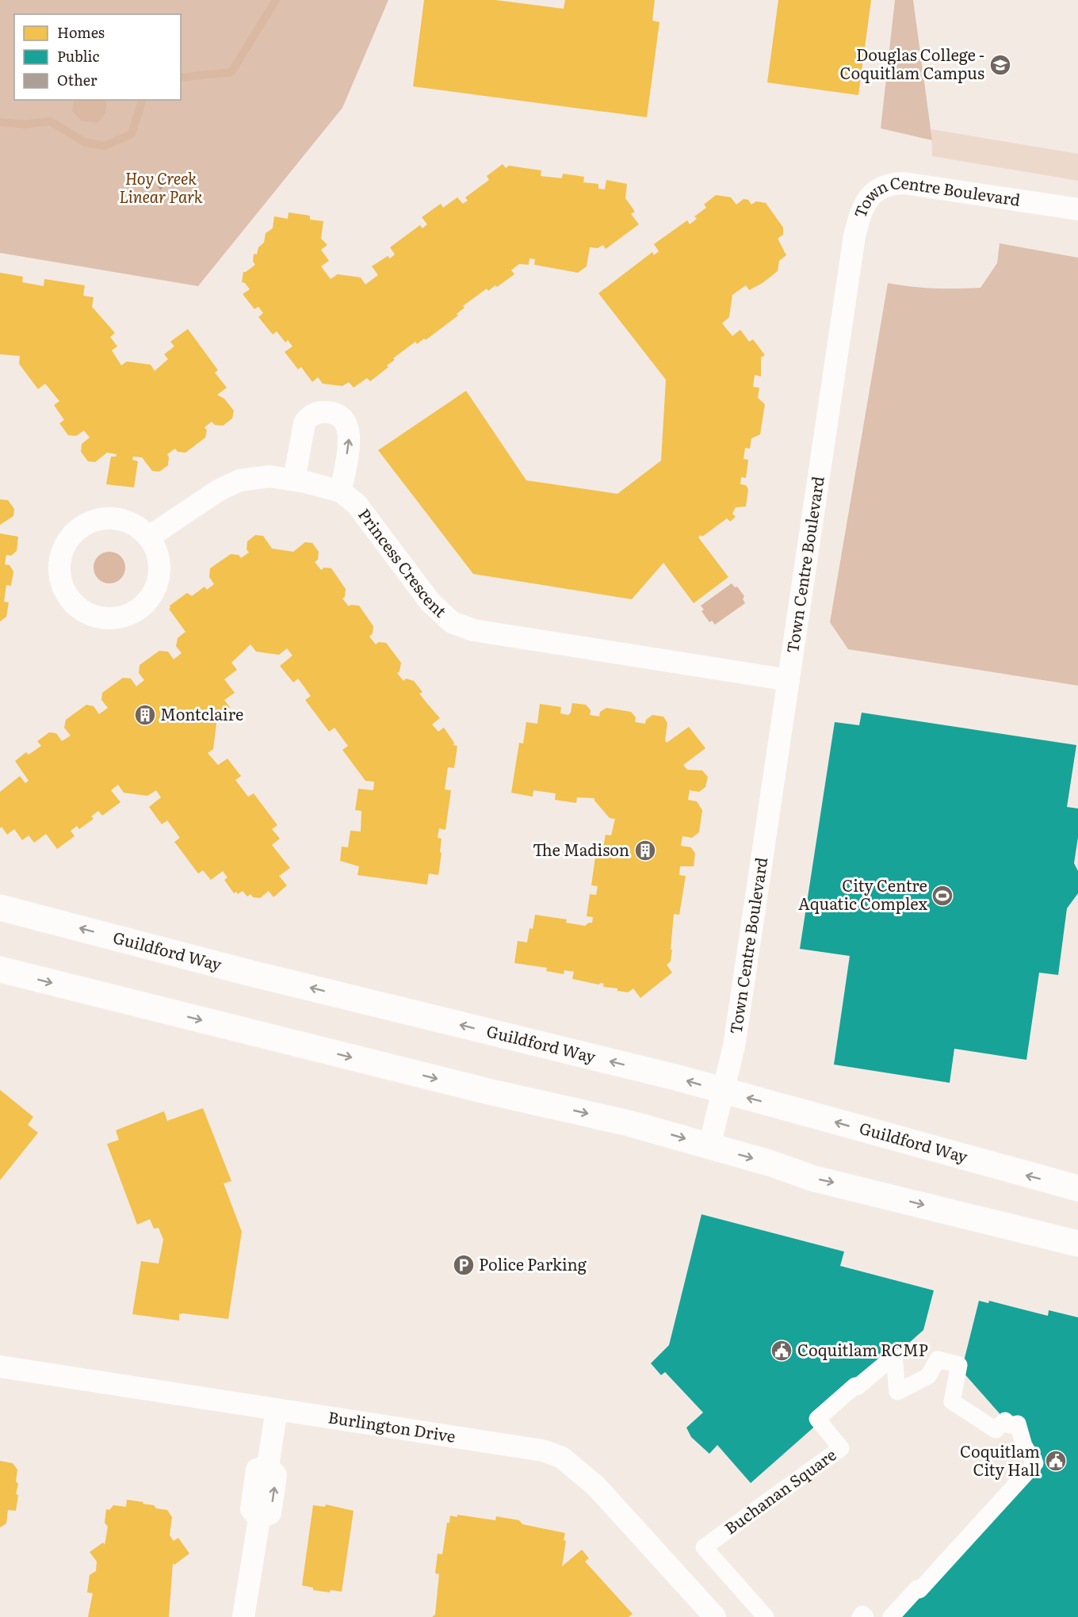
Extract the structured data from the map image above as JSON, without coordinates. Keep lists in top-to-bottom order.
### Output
{
  "streets": {
    "main road": ["Guildford Way"],
    "street": [
      "Town Centre Boulevard",
      "Princess Crescent",
      "Burlington Drive",
      "Buchanan Square"
    ]
  },
  "crossings": [
    ["Town Centre Boulevard", "Princess Crescent"],
    ["Town Centre Boulevard", "Guildford Way"]
  ],
  "parks": ["Hoy Creek Linear Park"],
  "places": {
    "school or university": ["Douglas College - Coquitlam Campus"],
    "building": ["Montclaire", "The Madison"],
    "sports": ["City Centre Aquatic Complex"],
    "parking": ["Police Parking"],
    "public building": ["Coquitlam RCMP", "Coquitlam City Hall"]
  },
  "legend": ["Homes", "Public", "Other"]
}
